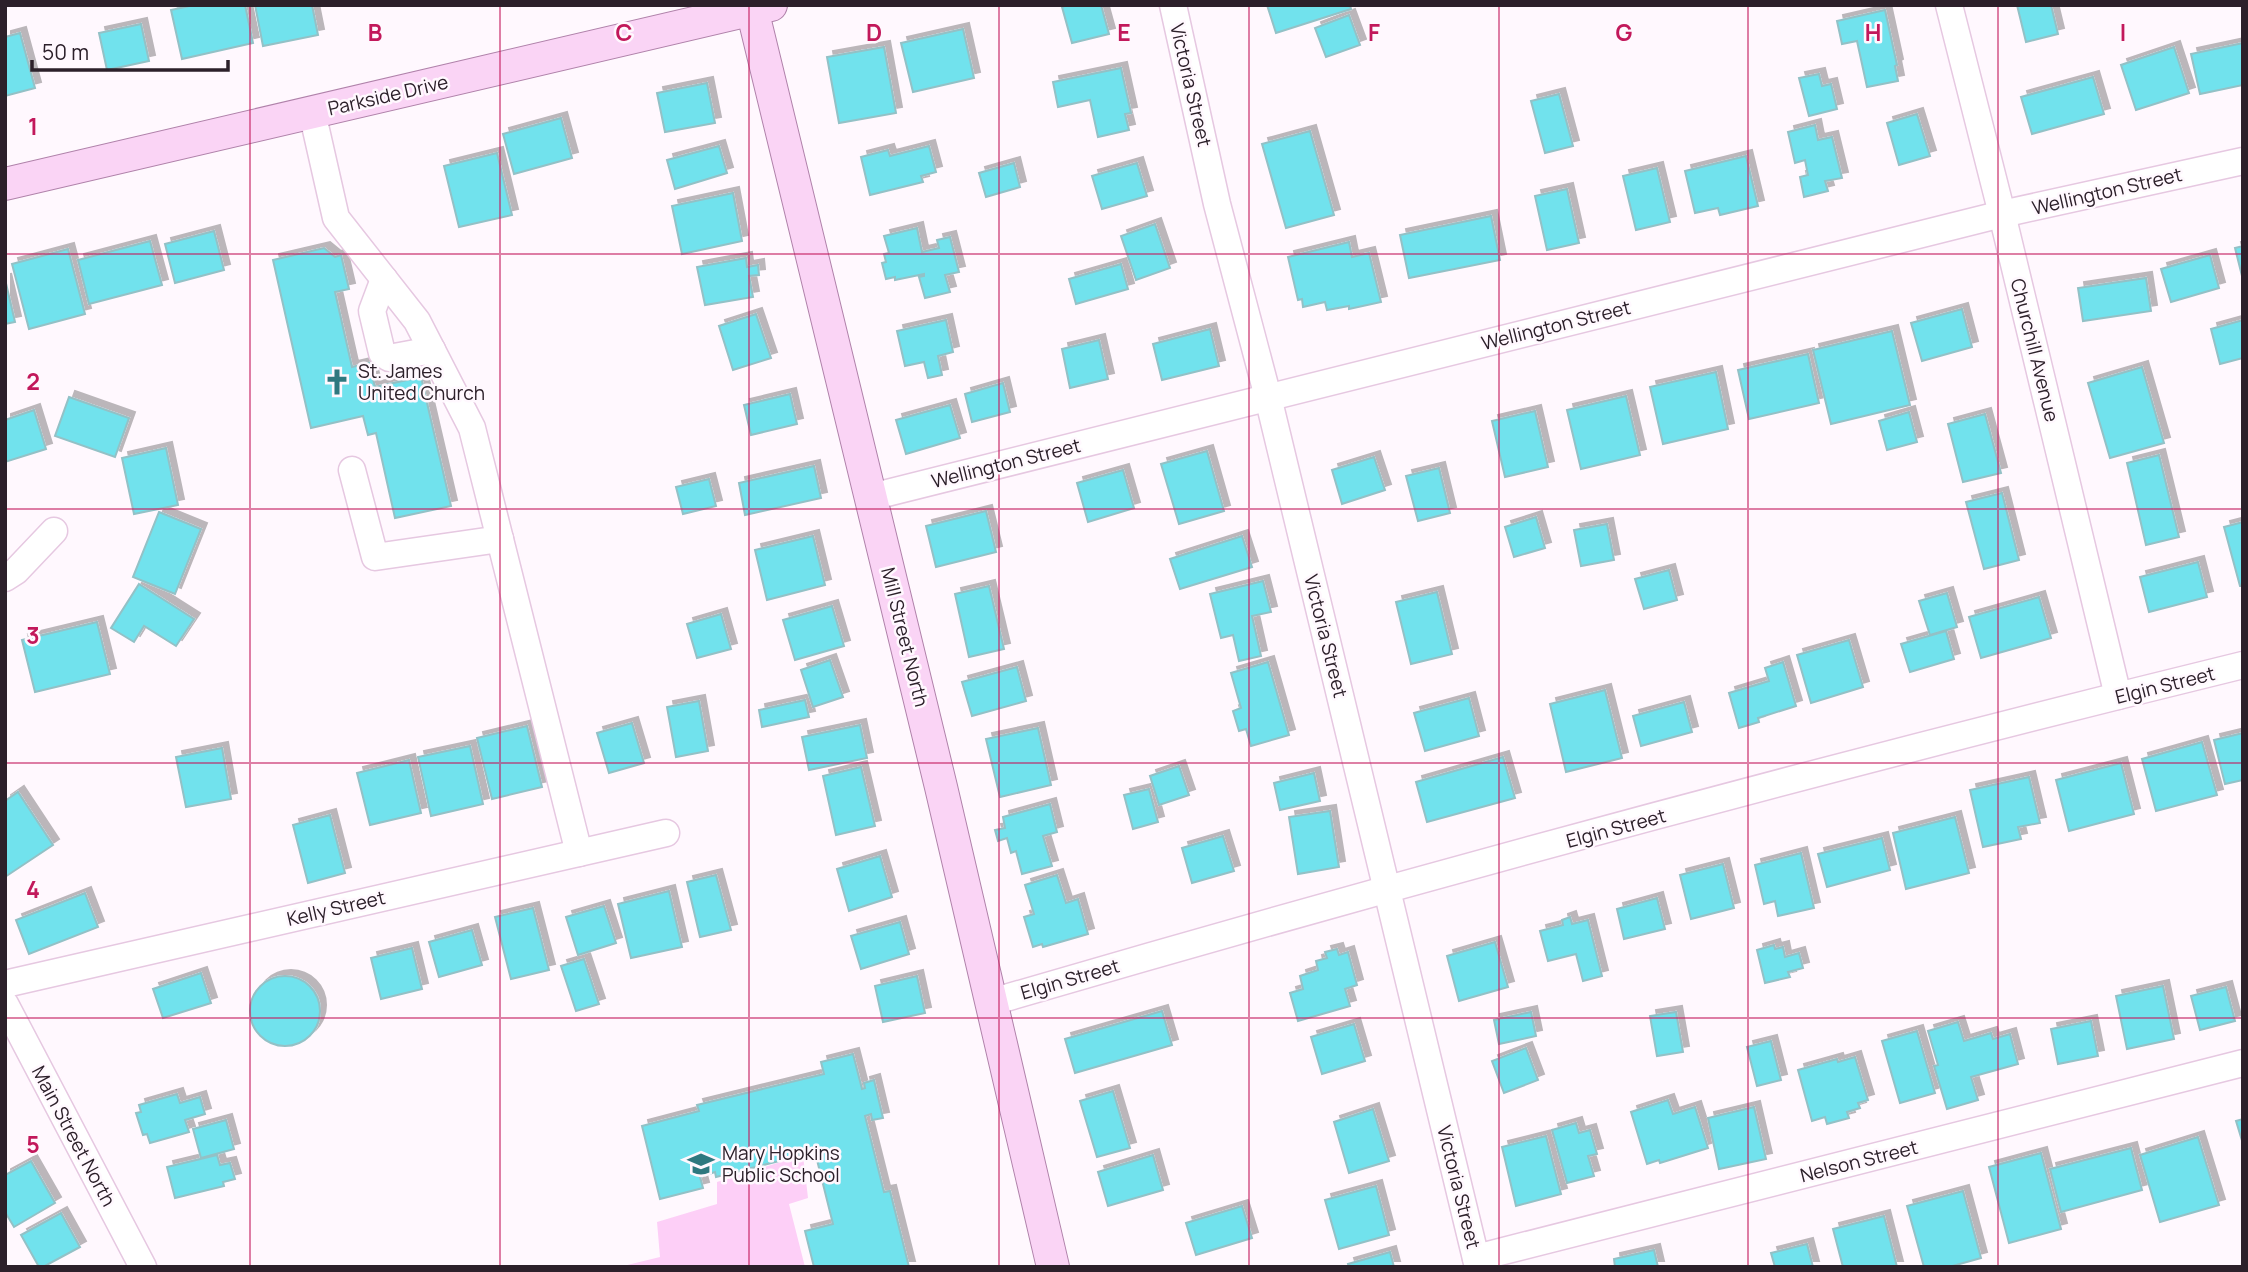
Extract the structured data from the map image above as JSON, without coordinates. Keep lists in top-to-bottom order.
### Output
{
  "streets": {
    "main road": ["Parkside Drive", "Mill Street North"],
    "street": [
      "Victoria Street",
      "Wellington Street",
      "Churchill Avenue",
      "Elgin Street",
      "Kelly Street",
      "Main Street North",
      "Nelson Street"
    ]
  },
  "crossings": [
    ["Victoria Street", "Wellington Street"],
    ["Victoria Street", "Elgin Street"],
    ["Victoria Street", "Nelson Street"],
    ["Parkside Drive", "Mill Street North"],
    ["Wellington Street", "Churchill Avenue"],
    ["Wellington Street", "Mill Street North"],
    ["Churchill Avenue", "Elgin Street"],
    ["Mill Street North", "Elgin Street"]
  ],
  "places": {
    "church": ["St. James United Church"],
    "school or university": ["Mary Hopkins Public School"]
  },
  "scale_bar": "50 m",
  "grid": {
    "columns": [
      "B",
      "C",
      "D",
      "E",
      "F",
      "G",
      "H",
      "I"
    ],
    "rows": [
      "1",
      "2",
      "3",
      "4",
      "5"
    ]
  }
}
